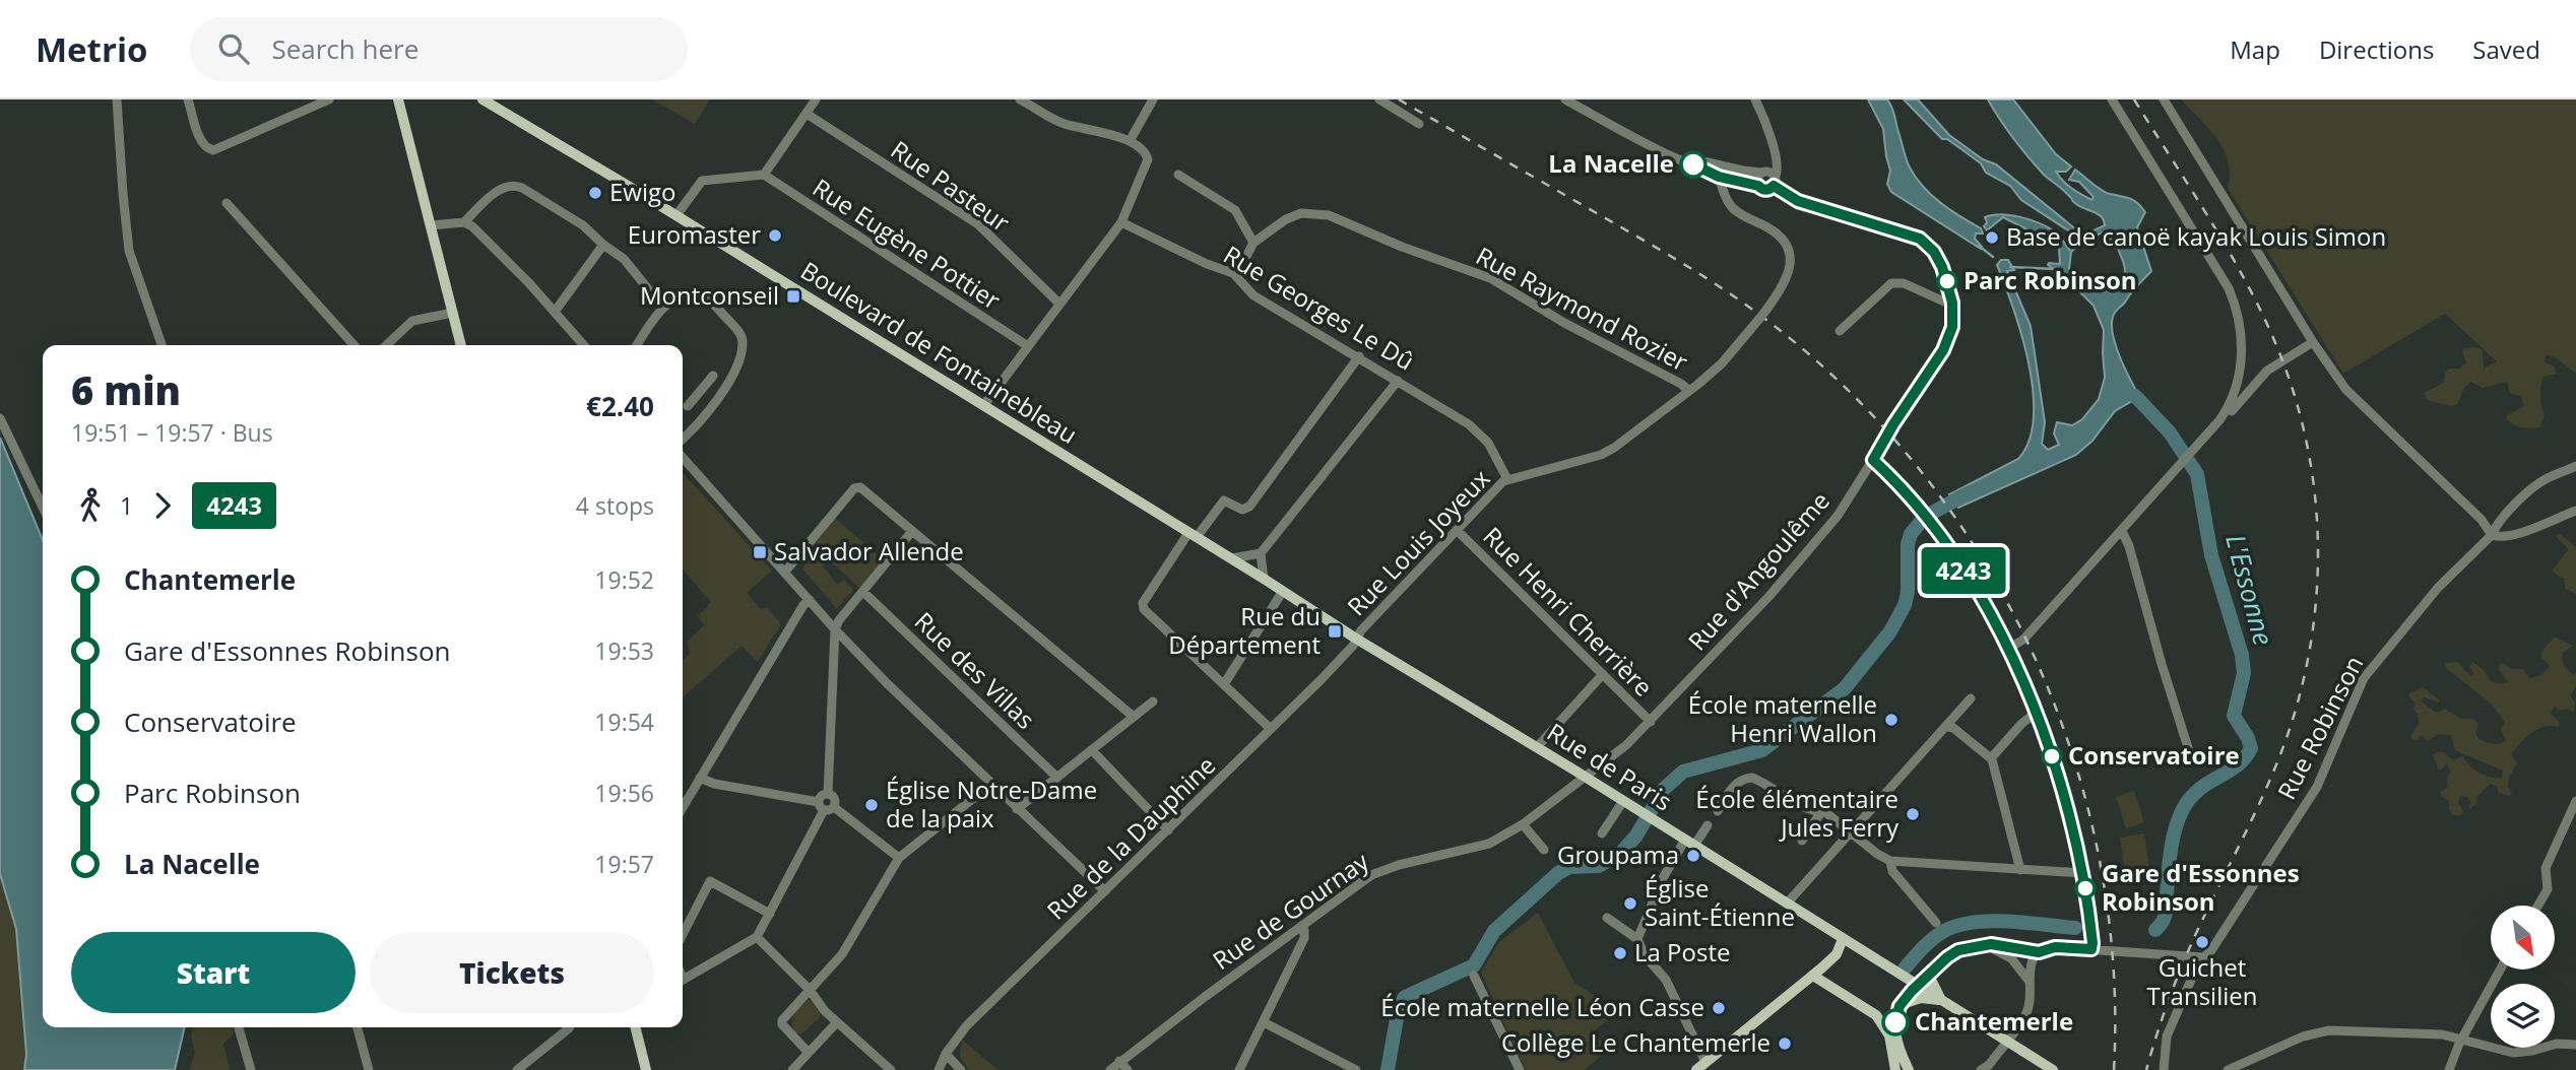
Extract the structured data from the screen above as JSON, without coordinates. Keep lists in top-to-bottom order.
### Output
{
  "streets": {
    "main road": ["Boulevard de Fontainebleau", "Rue de Paris"],
    "street": [
      "Rue Pasteur",
      "Rue Eugène Pottier",
      "Rue Georges Le Dû",
      "Rue Raymond Rozier",
      "Rue Louis Joyeux",
      "Rue d'Angoulême",
      "Rue Henri Cherrière",
      "Rue des Villas",
      "Rue Robinson",
      "Rue de la Dauphine",
      "Rue de Gournay"
    ]
  },
  "crossings": [
    ["Rue Georges Le Dû", "Rue Raymond Rozier"],
    ["Rue Georges Le Dû", "Rue Louis Joyeux"],
    ["Rue Raymond Rozier", "Rue Louis Joyeux"],
    ["Boulevard de Fontainebleau", "Rue Louis Joyeux"],
    ["Boulevard de Fontainebleau", "Rue de Paris"],
    ["Boulevard de Fontainebleau", "Rue de la Dauphine"],
    ["Rue Louis Joyeux", "Rue Henri Cherrière"],
    ["Rue Louis Joyeux", "Rue de Paris"],
    ["Rue Louis Joyeux", "Rue de la Dauphine"],
    ["Rue d'Angoulême", "Rue Henri Cherrière"],
    ["Rue d'Angoulême", "Rue de Paris"],
    ["Rue d'Angoulême", "Rue de Gournay"],
    ["Rue de Paris", "Rue de la Dauphine"],
    ["Rue de Paris", "Rue de Gournay"]
  ],
  "water": ["L'Essonne"],
  "places": {
    "other": [
      "La Nacelle",
      "Ewigo",
      "Euromaster",
      "Base de canoë kayak Louis Simon",
      "Parc Robinson",
      "École maternelle Henri Wallon",
      "Conservatoire",
      "Église Notre-Dame de la paix",
      "École élémentaire Jules Ferry",
      "Groupama",
      "Gare d'Essonnes Robinson",
      "Église Saint-Étienne",
      "Guichet Transilien",
      "La Poste",
      "École maternelle Léon Casse",
      "Chantemerle",
      "Collège Le Chantemerle"
    ],
    "transit": ["Montconseil", "Salvador Allende", "Rue du Département"]
  },
  "lines": ["bus line 4243"],
  "north": "bottom right",
  "page": {
    "header": "Metrio",
    "search": "Search here",
    "nav": ["Map", "Directions", "Saved"],
    "on_map": "4243",
    "heading": ["6 min", "19:51 – 19:57 · Bus", "€2.40"],
    "legs": ["1", "4243", "4 stops"],
    "list": [
      {
        "name": "Chantemerle",
        "value": "19:52"
      },
      {
        "name": "Gare d'Essonnes Robinson",
        "value": "19:53"
      },
      {
        "name": "Conservatoire",
        "value": "19:54"
      },
      {
        "name": "Parc Robinson",
        "value": "19:56"
      },
      {
        "name": "La Nacelle",
        "value": "19:57"
      }
    ],
    "buttons": ["Start", "Tickets"]
  }
}
